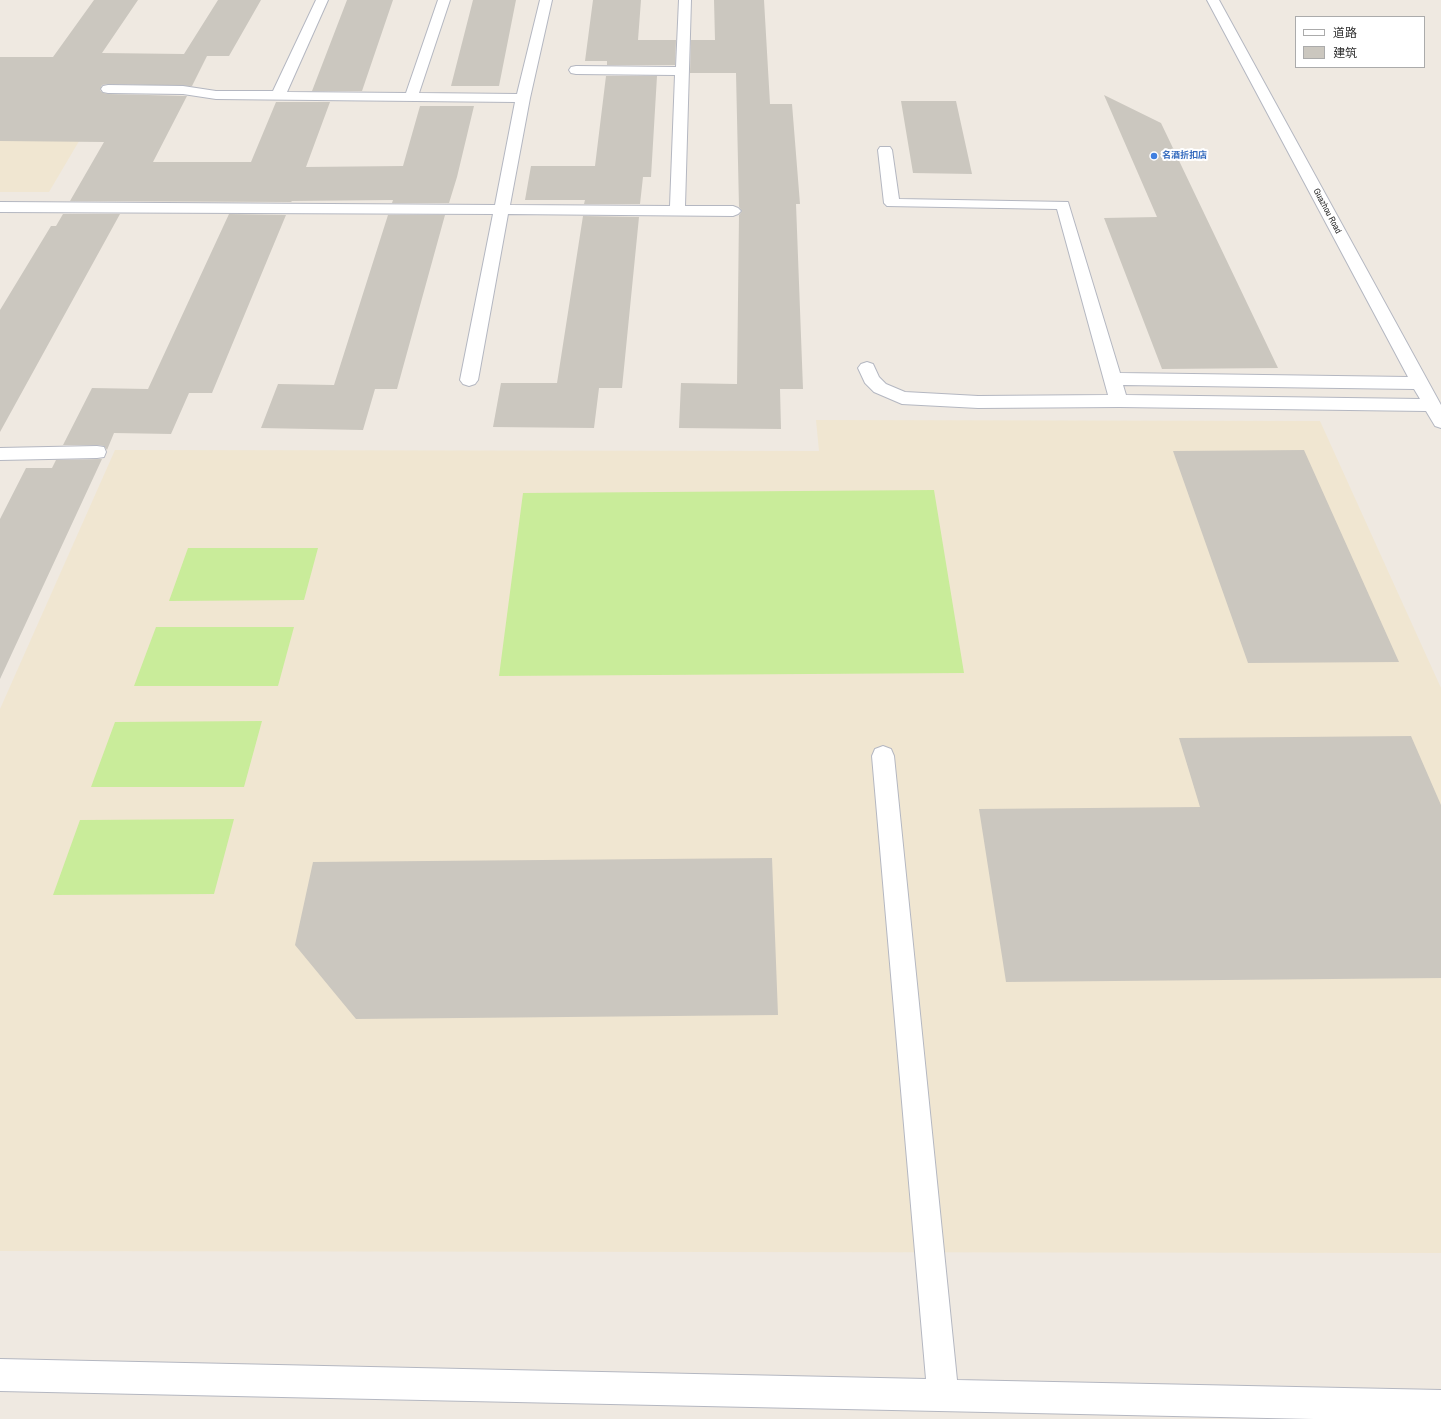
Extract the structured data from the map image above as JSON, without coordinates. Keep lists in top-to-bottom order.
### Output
{
  "streets": {
    "street": ["Guazhou Road"]
  },
  "places": ["名酒折扣店"],
  "legend": ["道路", "建筑"]
}
